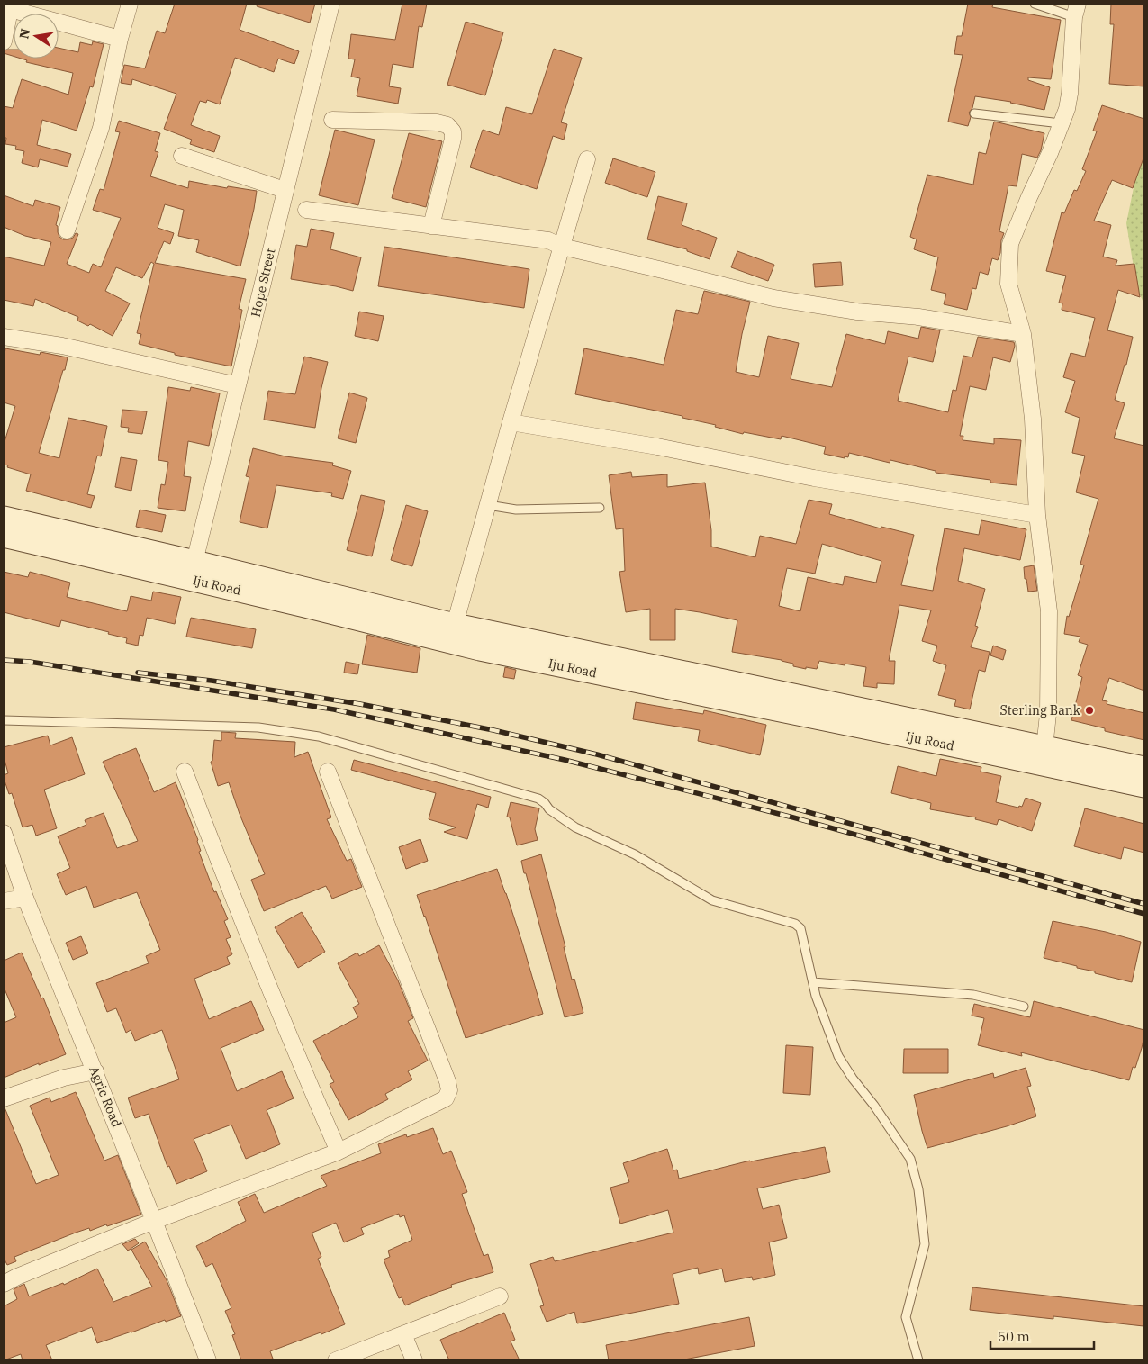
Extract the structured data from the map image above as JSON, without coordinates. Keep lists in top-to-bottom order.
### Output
{
  "streets": {
    "main road": ["Iju Road"],
    "street": ["Hope Street", "Agric Road"]
  },
  "crossings": [
    ["Hope Street", "Iju Road"]
  ],
  "places": ["Sterling Bank"],
  "scale_bar": "50 m",
  "north": "left"
}
